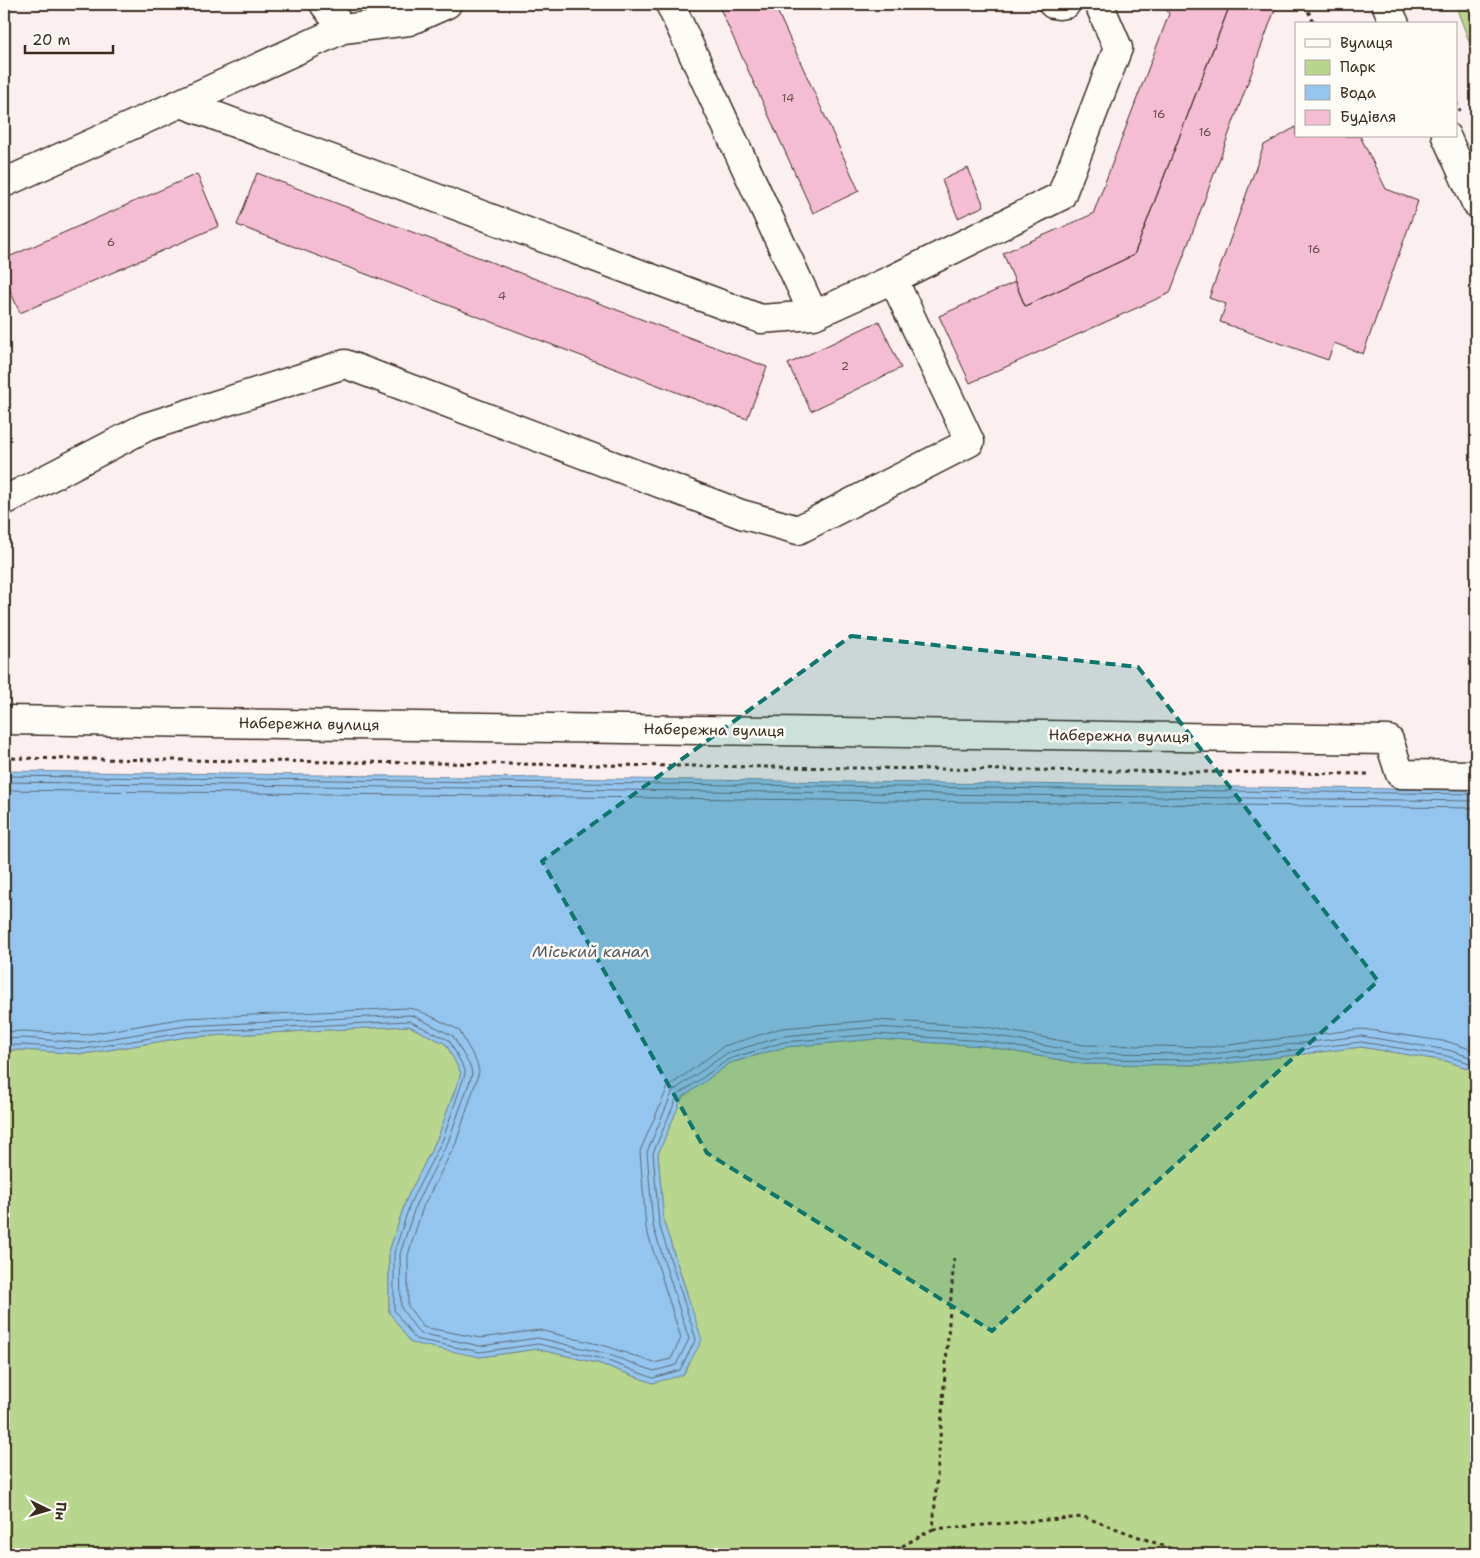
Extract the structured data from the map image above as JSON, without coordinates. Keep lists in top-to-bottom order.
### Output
{
  "streets": {
    "street": ["Набережна вулиця"]
  },
  "water": ["Міський канал"],
  "house_numbers": [
    "14",
    "16",
    "16",
    "6",
    "16",
    "4",
    "2"
  ],
  "legend": [
    "Вулиця",
    "Парк",
    "Вода",
    "Будівля"
  ],
  "scale_bar": "20 m",
  "north": "right"
}
